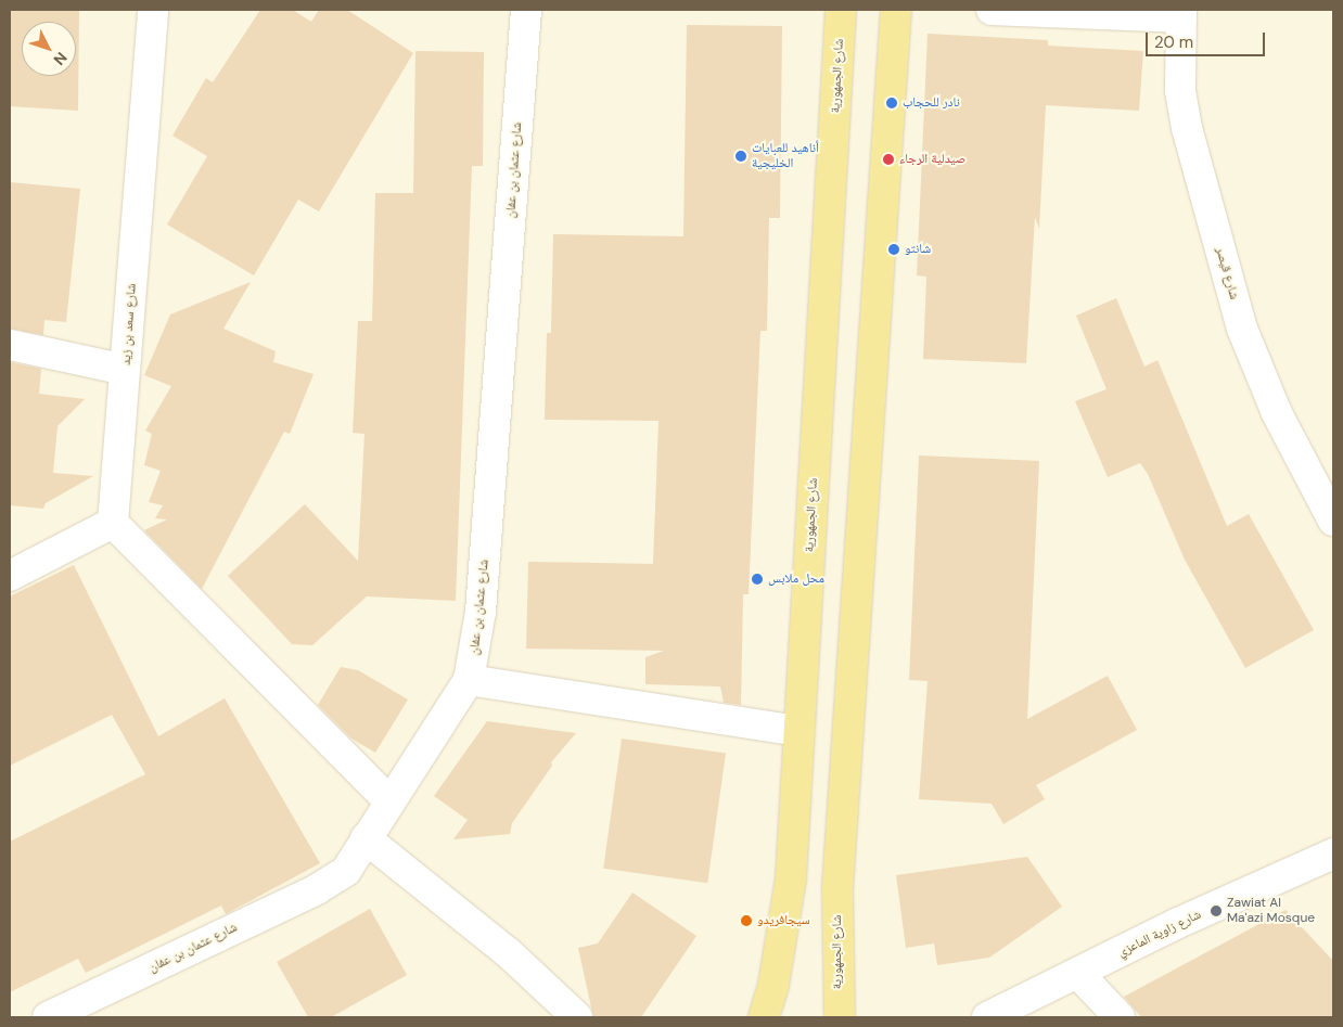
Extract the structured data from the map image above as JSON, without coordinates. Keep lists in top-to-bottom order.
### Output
{
  "streets": {
    "main road": ["شارع الجمهورية"],
    "street": [
      "شارع عثمان بن عفان",
      "شارع قيصر",
      "شارع سعد بن زيد",
      "شارع زاوية الماعزي"
    ]
  },
  "places": [
    "نادر للحجاب",
    "أناهيد للعبايات الخليجية",
    "صيدلية الرجاء",
    "شانتو",
    "محل ملابس",
    "Zawiat Al Ma'azi Mosque",
    "سيجافريدو"
  ],
  "scale_bar": "20 m",
  "north": "bottom right"
}
